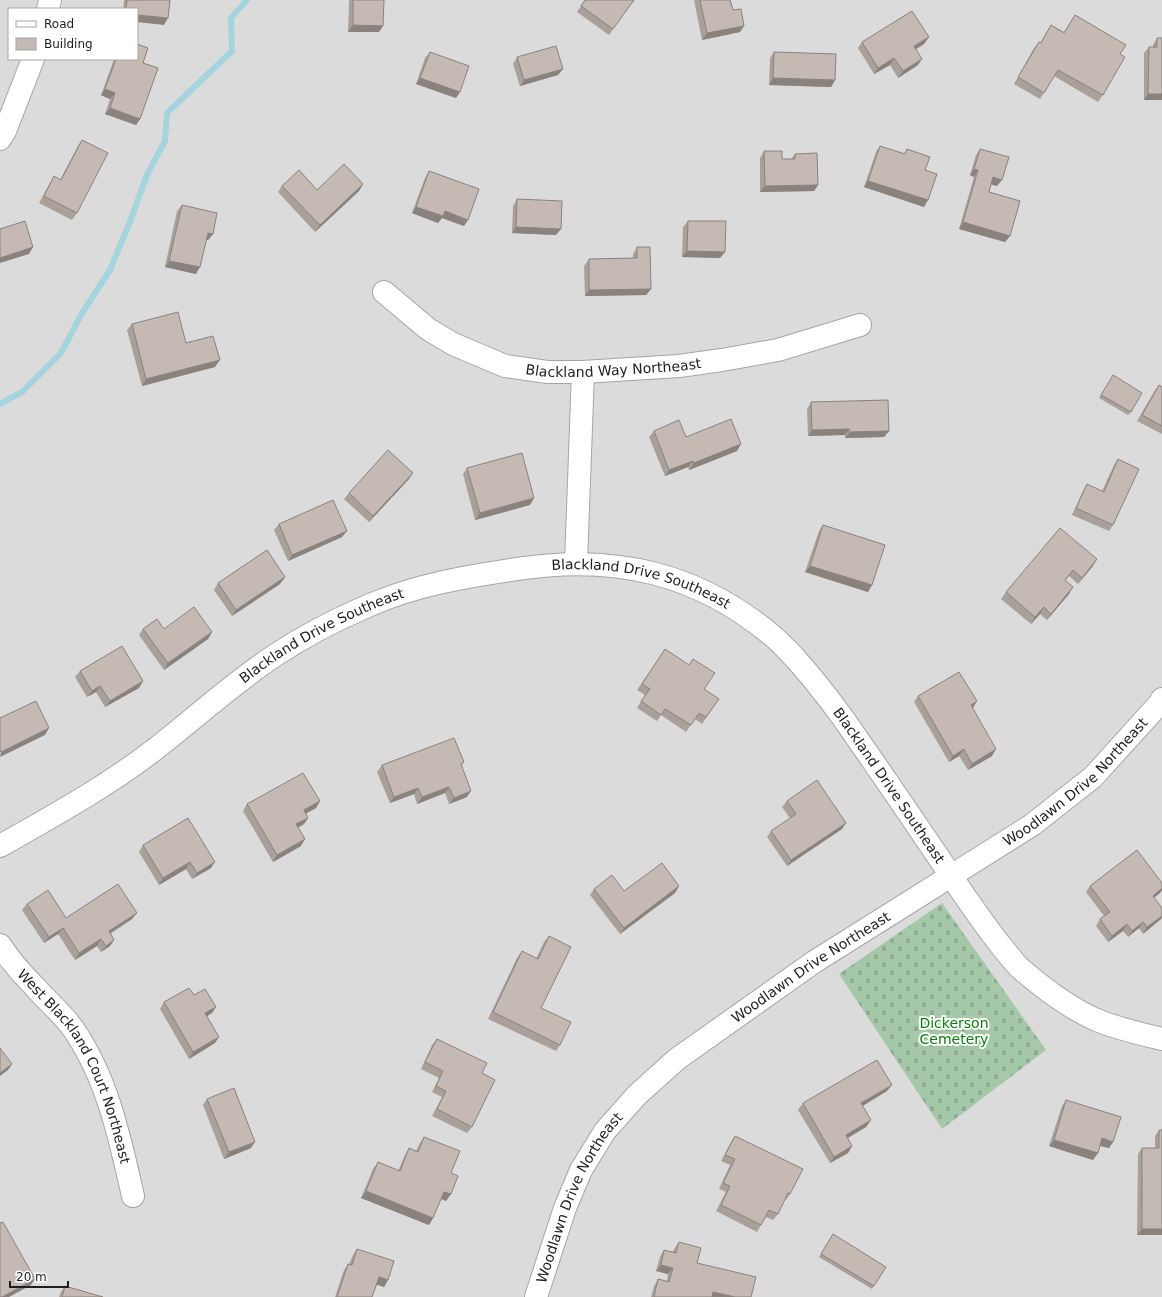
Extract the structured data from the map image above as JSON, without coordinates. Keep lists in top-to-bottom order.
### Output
{
  "streets": {
    "street": [
      "Blackland Way Northeast",
      "Blackland Drive Southeast",
      "Woodlawn Drive Northeast",
      "West Blackland Court Northeast"
    ]
  },
  "crossings": [
    ["Blackland Drive Southeast", "Woodlawn Drive Northeast"]
  ],
  "parks": ["Dickerson Cemetery"],
  "legend": ["Road", "Building"],
  "scale_bar": "20 m"
}
